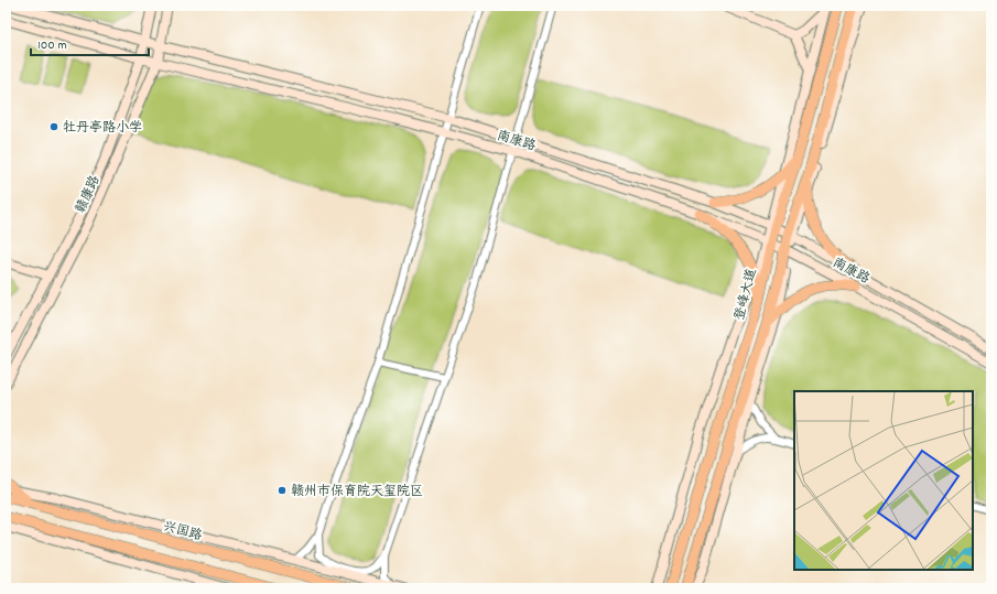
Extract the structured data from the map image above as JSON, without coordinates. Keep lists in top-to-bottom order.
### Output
{
  "streets": {
    "main road": [
      "南康路",
      "赣康路",
      "登峰大道",
      "兴国路"
    ]
  },
  "crossings": [
    ["南康路", "赣康路"],
    ["南康路", "登峰大道"]
  ],
  "places": ["牡丹亭路小学", "赣州市保育院天玺院区"],
  "scale_bar": "100 m"
}
